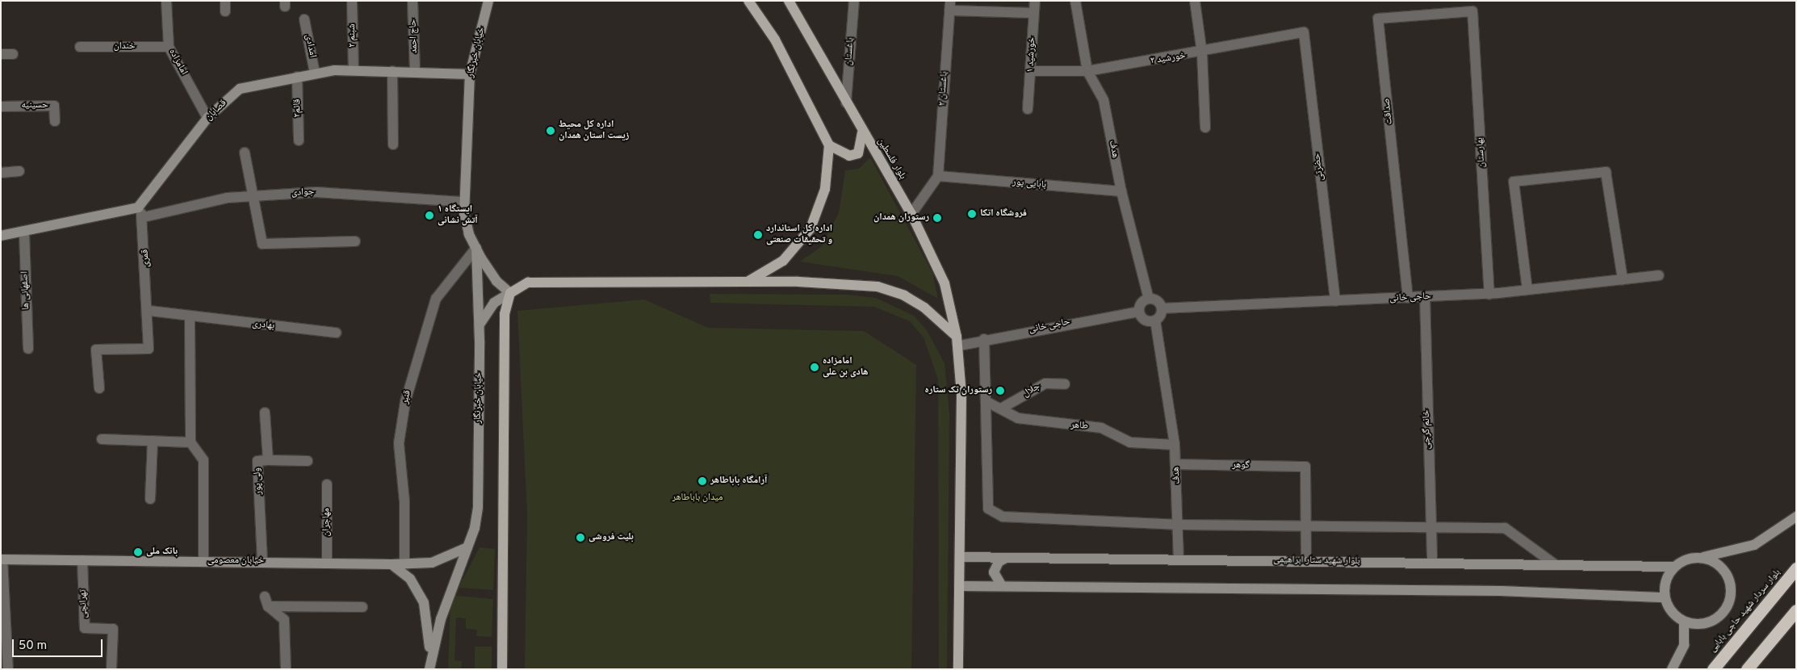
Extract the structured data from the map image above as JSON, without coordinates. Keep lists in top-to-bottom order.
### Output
{
  "streets": {
    "highway": ["بلوار سردار شهید حاجی بابایی"],
    "main road": [
      "خیابان خبرنگار",
      "قصابان",
      "بلوار فلسطین",
      "خیابان معصومی",
      "بلوار شهید ستار ابراهیمی"
    ],
    "street": [
      "شبنم ۲",
      "حاج احمد",
      "امدادی",
      "خندان",
      "باغستان",
      "خورشید ۱",
      "خورشید ۲",
      "امامزاده",
      "باغستان ۲",
      "حسینیه",
      "قائم۲",
      "صداقت",
      "هدف",
      "بهارستان",
      "حضرتی",
      "بابایی پور",
      "جوادی",
      "قمری",
      "اصفهانی ها",
      "حاجی خانی",
      "بهادری",
      "جلال",
      "قنبر",
      "طاهر",
      "خانم گرجی",
      "گوهر",
      "ولی پور",
      "مهاجران",
      "تهرانچی"
    ]
  },
  "crossings": [
    ["شبنم ۲", "قصابان"],
    ["حاج احمد", "قصابان"],
    ["امدادی", "قصابان"],
    ["خندان", "امامزاده"],
    ["باغستان", "بلوار فلسطین"],
    ["خیابان خبرنگار", "قصابان"],
    ["خیابان خبرنگار", "جوادی"],
    ["خیابان خبرنگار", "قنبر"],
    ["خیابان خبرنگار", "خیابان معصومی"],
    ["خورشید ۱", "خورشید ۲"],
    ["خورشید ۲", "هدف"],
    ["خورشید ۲", "حضرتی"],
    ["امامزاده", "قصابان"],
    ["باغستان ۲", "بابایی پور"],
    ["قائم۲", "قصابان"],
    ["قصابان", "قمری"],
    ["صداقت", "بهارستان"],
    ["صداقت", "حاجی خانی"],
    ["هدف", "بابایی پور"],
    ["هدف", "حاجی خانی"],
    ["هدف", "طاهر"],
    ["هدف", "گوهر"],
    ["هدف", "بلوار شهید ستار ابراهیمی"],
    ["بهارستان", "حاجی خانی"],
    ["بلوار فلسطین", "حاجی خانی"],
    ["حضرتی", "حاجی خانی"],
    ["جوادی", "قمری"],
    ["قمری", "بهادری"],
    ["حاجی خانی", "خانم گرجی"],
    ["جلال", "طاهر"],
    ["قنبر", "خیابان معصومی"],
    ["خانم گرجی", "بلوار شهید ستار ابراهیمی"],
    ["ولی پور", "خیابان معصومی"],
    ["مهاجران", "خیابان معصومی"],
    ["خیابان معصومی", "تهرانچی"]
  ],
  "parks": ["میدان باباطاهر"],
  "places": [
    "اداره کل محیط زیست استان همدان",
    "فروشگاه اتکا",
    "ایستگاه ۱ آتش نشانی",
    "رستوران همدان",
    "اداره کل استاندارد و تحقیقات صنعتی",
    "امامزاده هادی بن علی",
    "رستوران تک ستاره",
    "آرامگاه باباطاهر",
    "بلیت فروشی",
    "بانک ملی"
  ],
  "scale_bar": "50 m"
}
